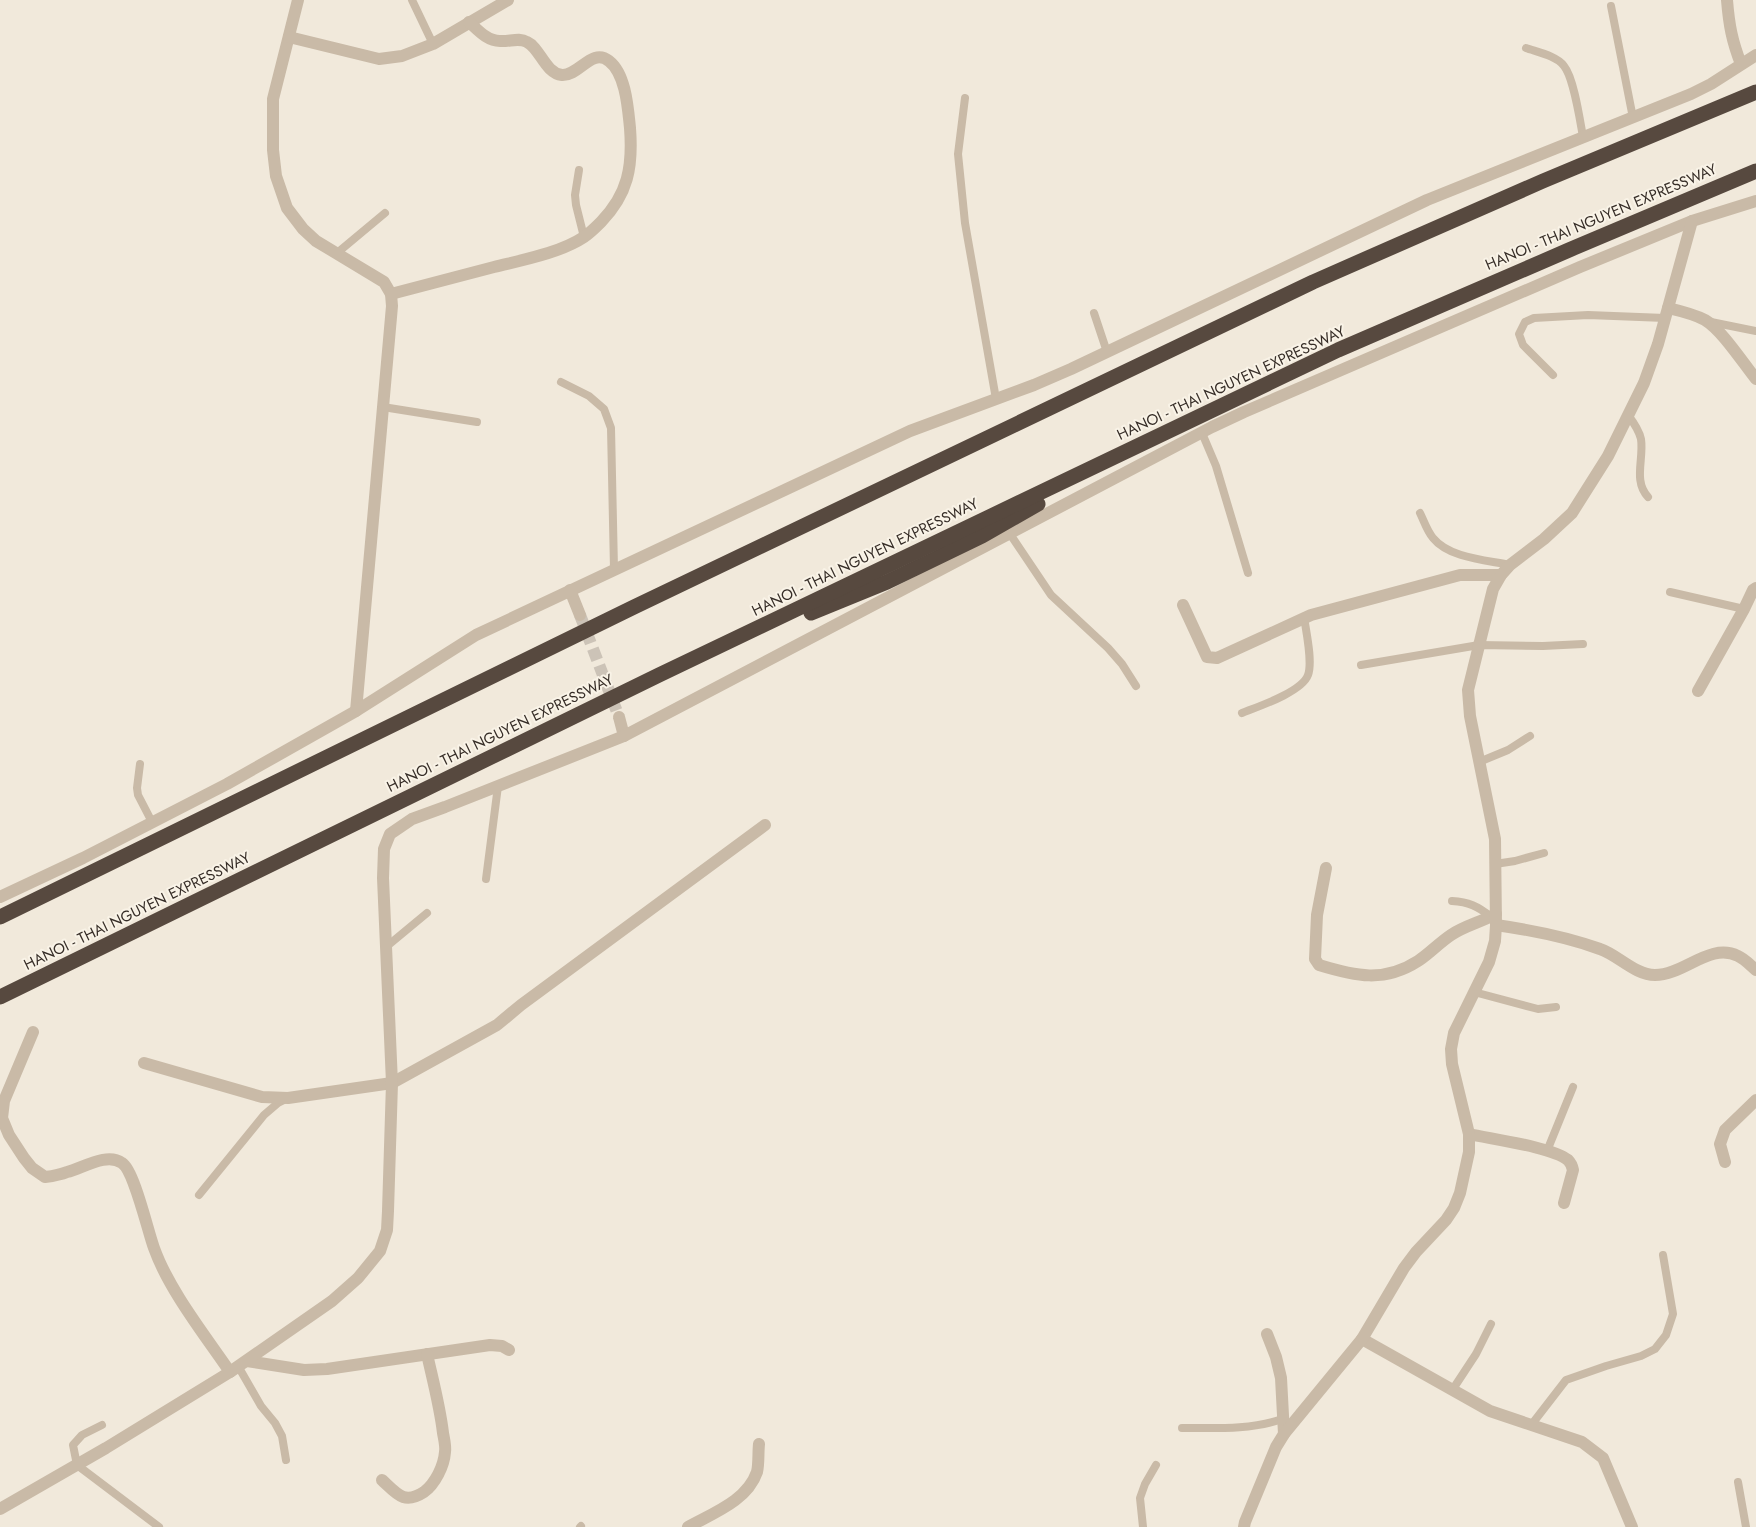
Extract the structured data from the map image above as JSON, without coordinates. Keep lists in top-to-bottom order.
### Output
{
  "streets": {
    "highway": ["HANOI - THAI NGUYEN EXPRESSWAY"]
  }
}
